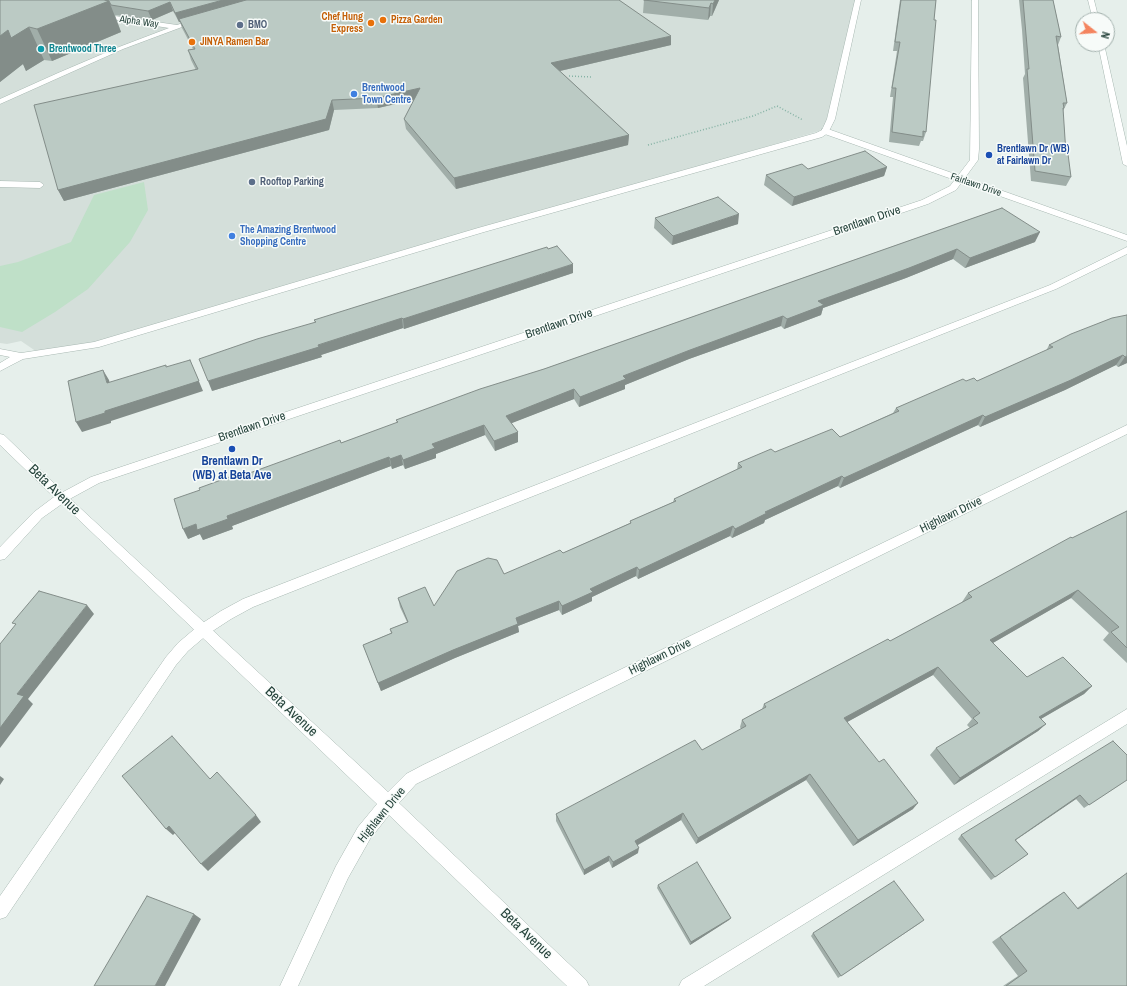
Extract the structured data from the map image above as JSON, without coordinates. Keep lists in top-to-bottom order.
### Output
{
  "streets": {
    "street": [
      "Alpha Way",
      "Fairlawn Drive",
      "Brentlawn Drive",
      "Beta Avenue",
      "Highlawn Drive"
    ]
  },
  "crossings": [
    ["Fairlawn Drive", "Brentlawn Drive"],
    ["Brentlawn Drive", "Beta Avenue"],
    ["Beta Avenue", "Highlawn Drive"]
  ],
  "places": [
    "Pizza Garden",
    "Chef Hung Express",
    "BMO",
    "JINYA Ramen Bar",
    "Brentwood Three",
    "Brentwood Town Centre",
    "Brentlawn Dr (WB) at Fairlawn Dr",
    "Rooftop Parking",
    "The Amazing Brentwood Shopping Centre",
    "Brentlawn Dr (WB) at Beta Ave"
  ],
  "north": "right"
}
